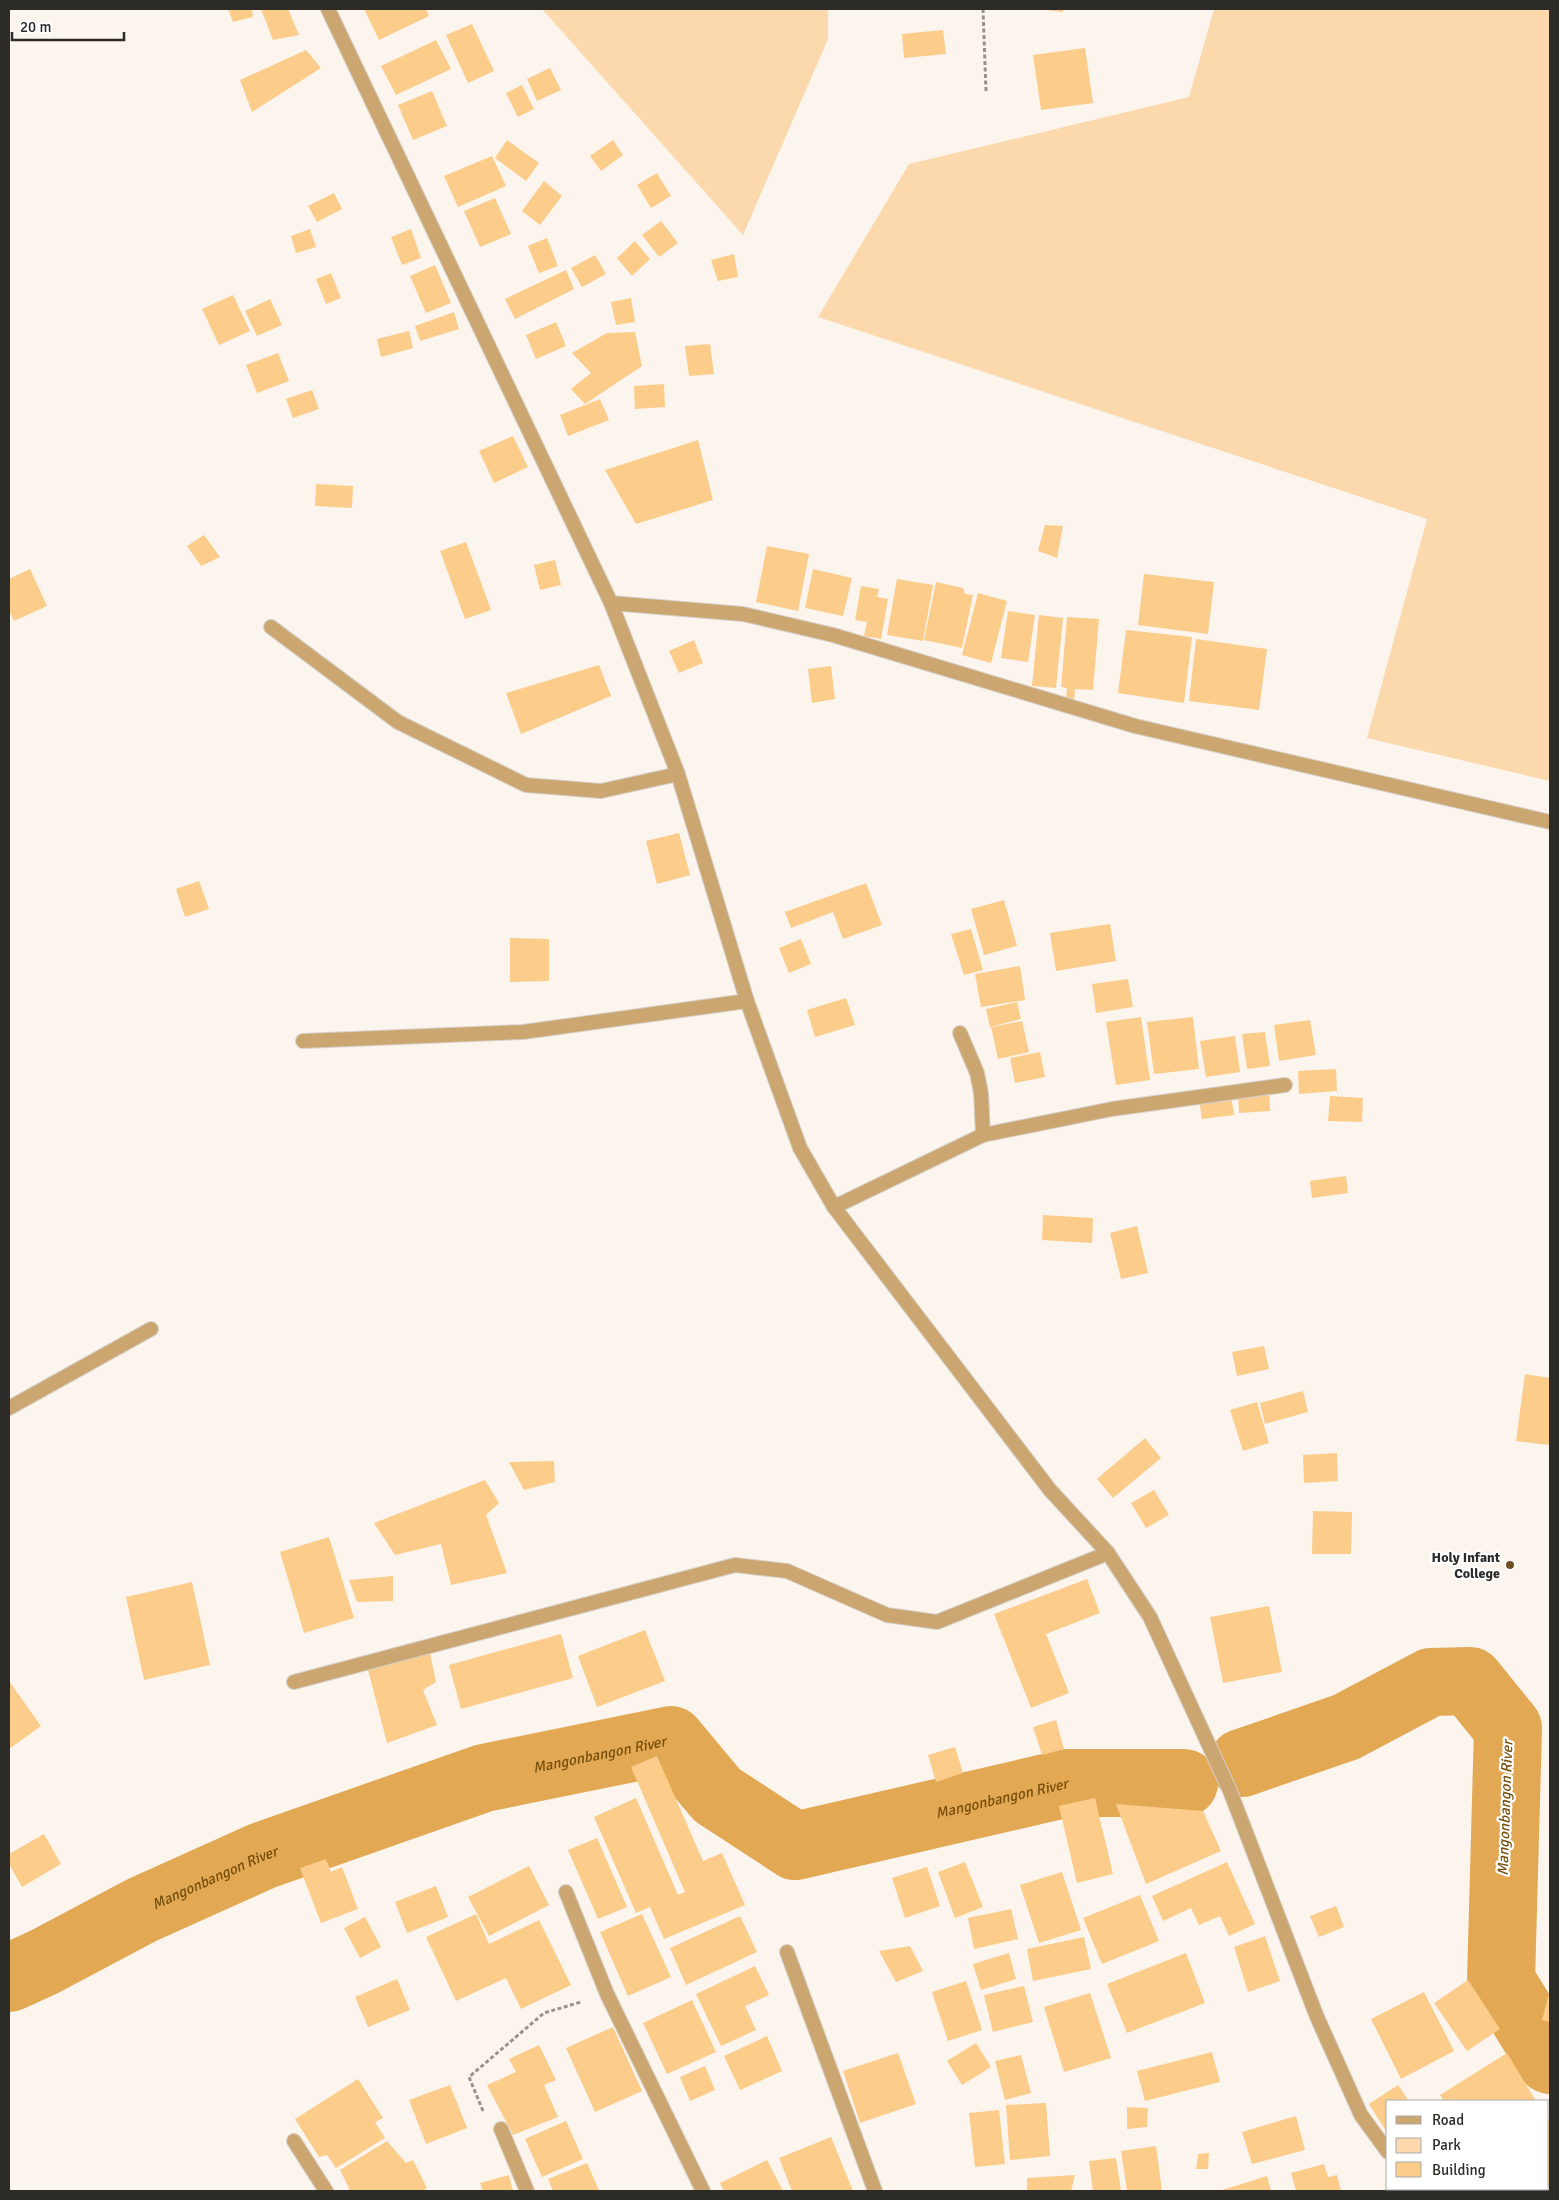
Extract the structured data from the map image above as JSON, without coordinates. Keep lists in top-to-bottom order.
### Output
{
  "water": ["Mangonbangon River"],
  "places": ["Holy Infant College"],
  "legend": ["Road", "Park", "Building"],
  "scale_bar": "20 m"
}
